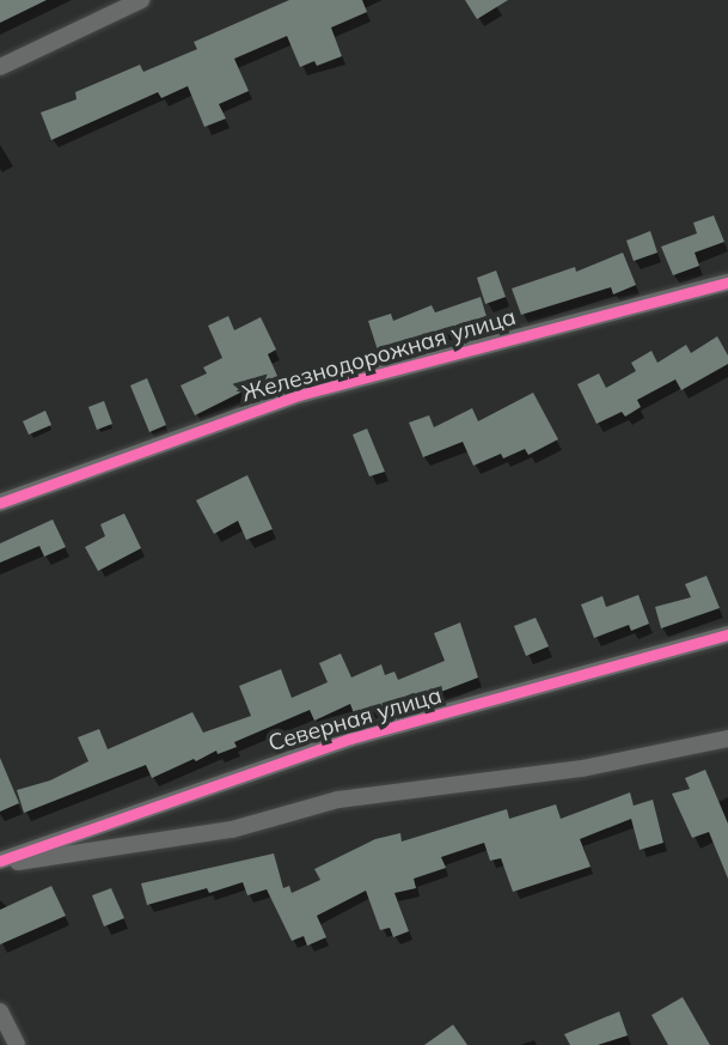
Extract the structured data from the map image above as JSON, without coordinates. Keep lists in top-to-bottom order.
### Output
{
  "streets": {
    "street": ["Железнодорожная улица", "Северная улица"]
  }
}
